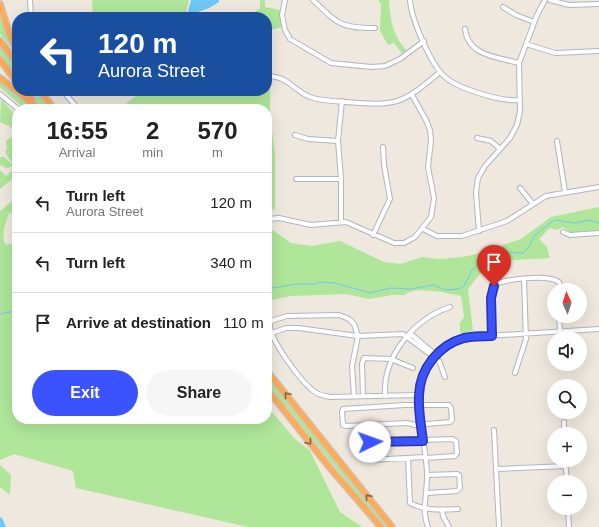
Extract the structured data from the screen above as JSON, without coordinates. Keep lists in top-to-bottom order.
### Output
{
  "north": "top",
  "page": {
    "turn": ["120 m", "Aurora Street"],
    "eta": [
      "16:55",
      "Arrival",
      "2",
      "min",
      "570",
      "m"
    ],
    "list": [
      {
        "name": "Turn left",
        "note": "Aurora Street",
        "value": "120 m"
      },
      {
        "name": "Turn left",
        "value": "340 m"
      },
      {
        "name": "Arrive at destination",
        "value": "110 m"
      }
    ],
    "map_buttons": ["+", "−"],
    "buttons": ["Exit", "Share"]
  }
}
